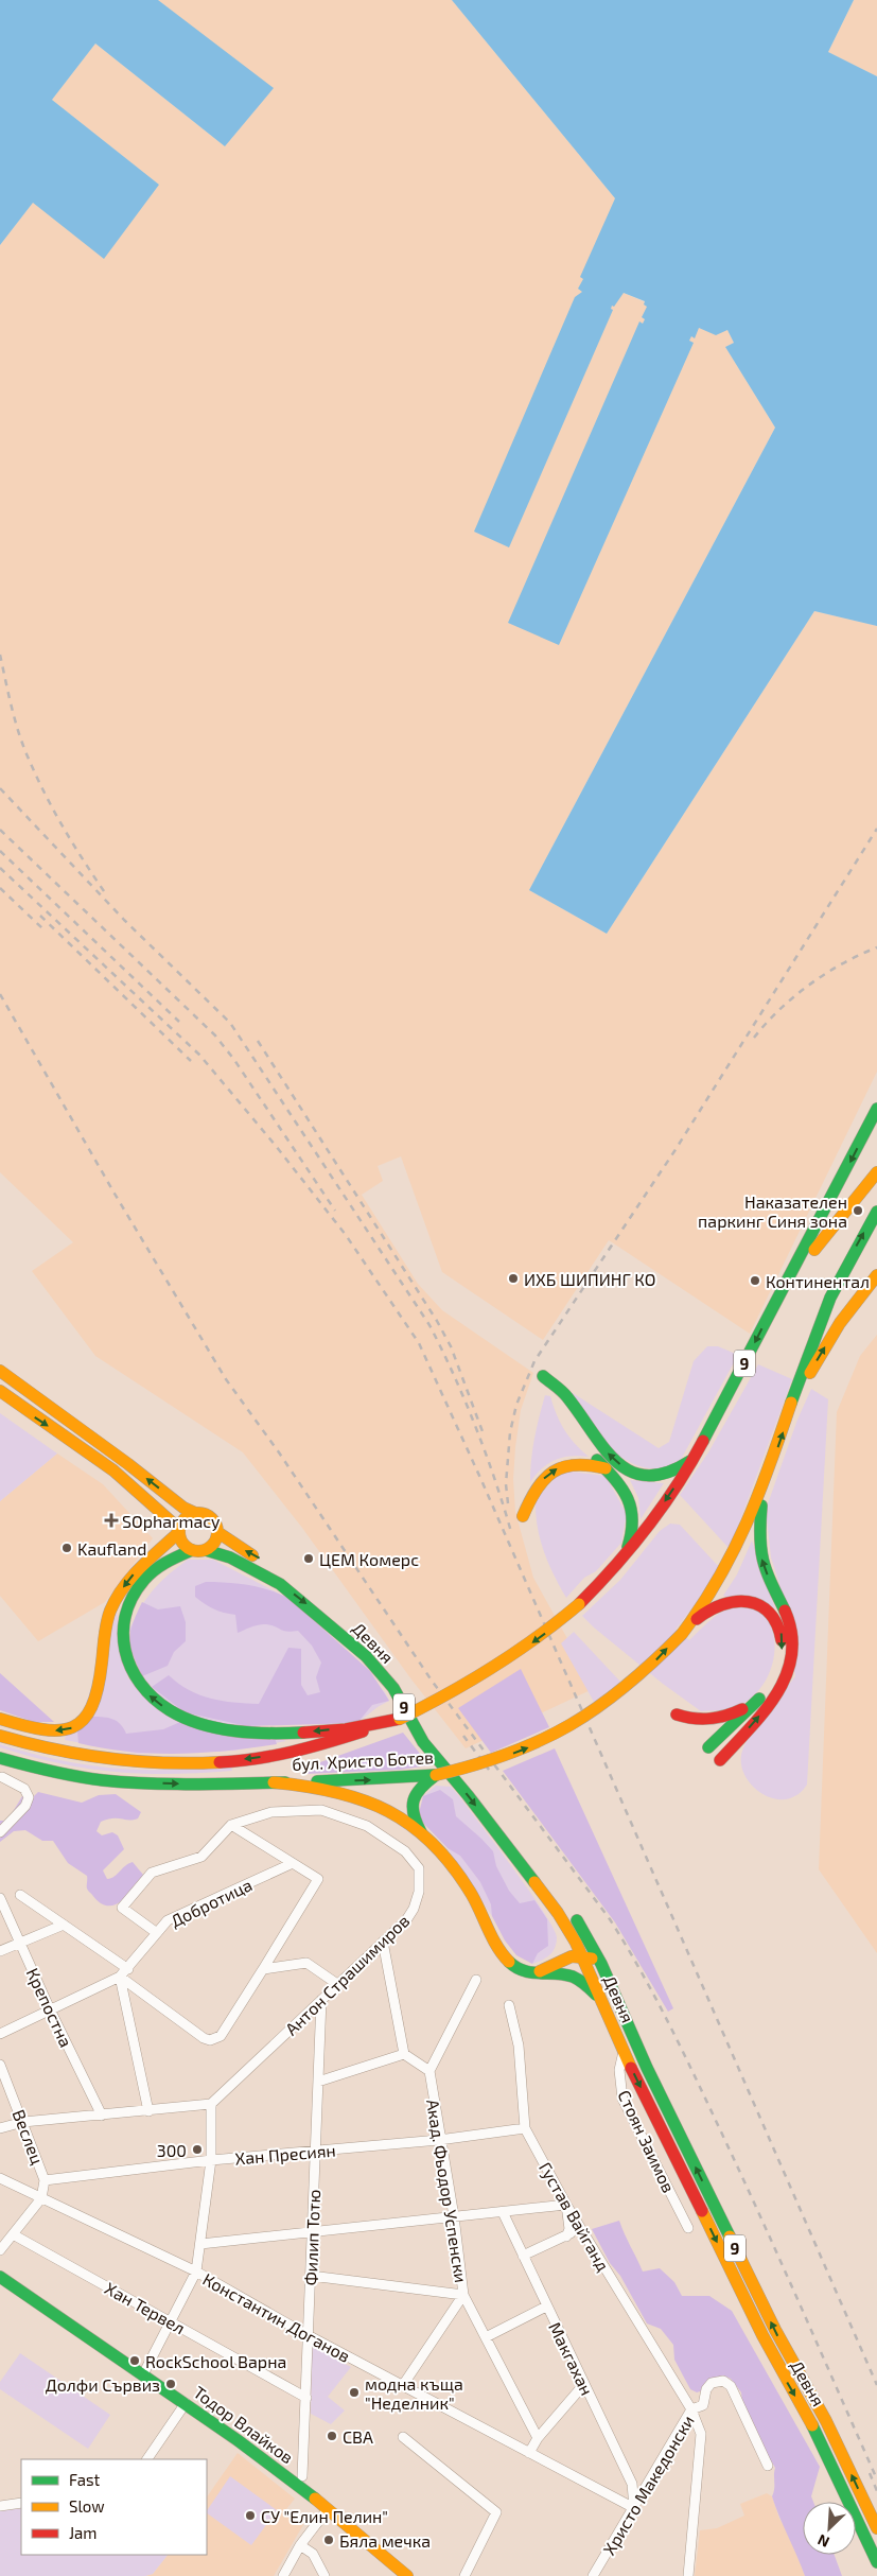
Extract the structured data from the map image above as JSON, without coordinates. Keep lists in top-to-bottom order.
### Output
{
  "streets": {
    "main road": [
      "9",
      "Девня",
      "бул. Христо Ботев",
      "Тодор Влайков"
    ],
    "street": [
      "Добротица",
      "Антон Страшимиров",
      "Крепостна",
      "Веслец",
      "Стоян Заимов",
      "Хан Пресиян",
      "Акад. Фьодор Успенски",
      "Густав Вайганд",
      "Филип Тотю",
      "Хан Тервел",
      "Константин Доганов",
      "Макгахан",
      "Христо Македонски"
    ]
  },
  "crossings": [
    ["9", "Девня"],
    ["9", "бул. Христо Ботев"],
    ["Девня", "Стоян Заимов"],
    ["Добротица", "Антон Страшимиров"],
    ["Добротица", "Крепостна"],
    ["Антон Страшимиров", "Филип Тотю"],
    ["Веслец", "Хан Пресиян"],
    ["Хан Пресиян", "Акад. Фьодор Успенски"],
    ["Хан Пресиян", "Густав Вайганд"],
    ["Хан Пресиян", "Филип Тотю"],
    ["Густав Вайганд", "Христо Македонски"],
    ["Филип Тотю", "Хан Тервел"],
    ["Филип Тотю", "Константин Доганов"],
    ["Константин Доганов", "Макгахан"],
    ["Константин Доганов", "Христо Македонски"],
    ["Макгахан", "Христо Македонски"]
  ],
  "places": {
    "other": [
      "Наказателен паркинг Синя зона",
      "ИХБ ШИПИНГ КО",
      "Континентал",
      "Kaufland",
      "ЦЕМ Комерс",
      "300",
      "RockSchool Варна",
      "Долфи Сървиз",
      "модна къща \"Неделник\"",
      "CBA",
      "СУ \"Елин Пелин\"",
      "Бяла мечка"
    ],
    "health": ["SOpharmacy"]
  },
  "legend": ["Fast", "Slow", "Jam"],
  "north": "bottom left"
}
